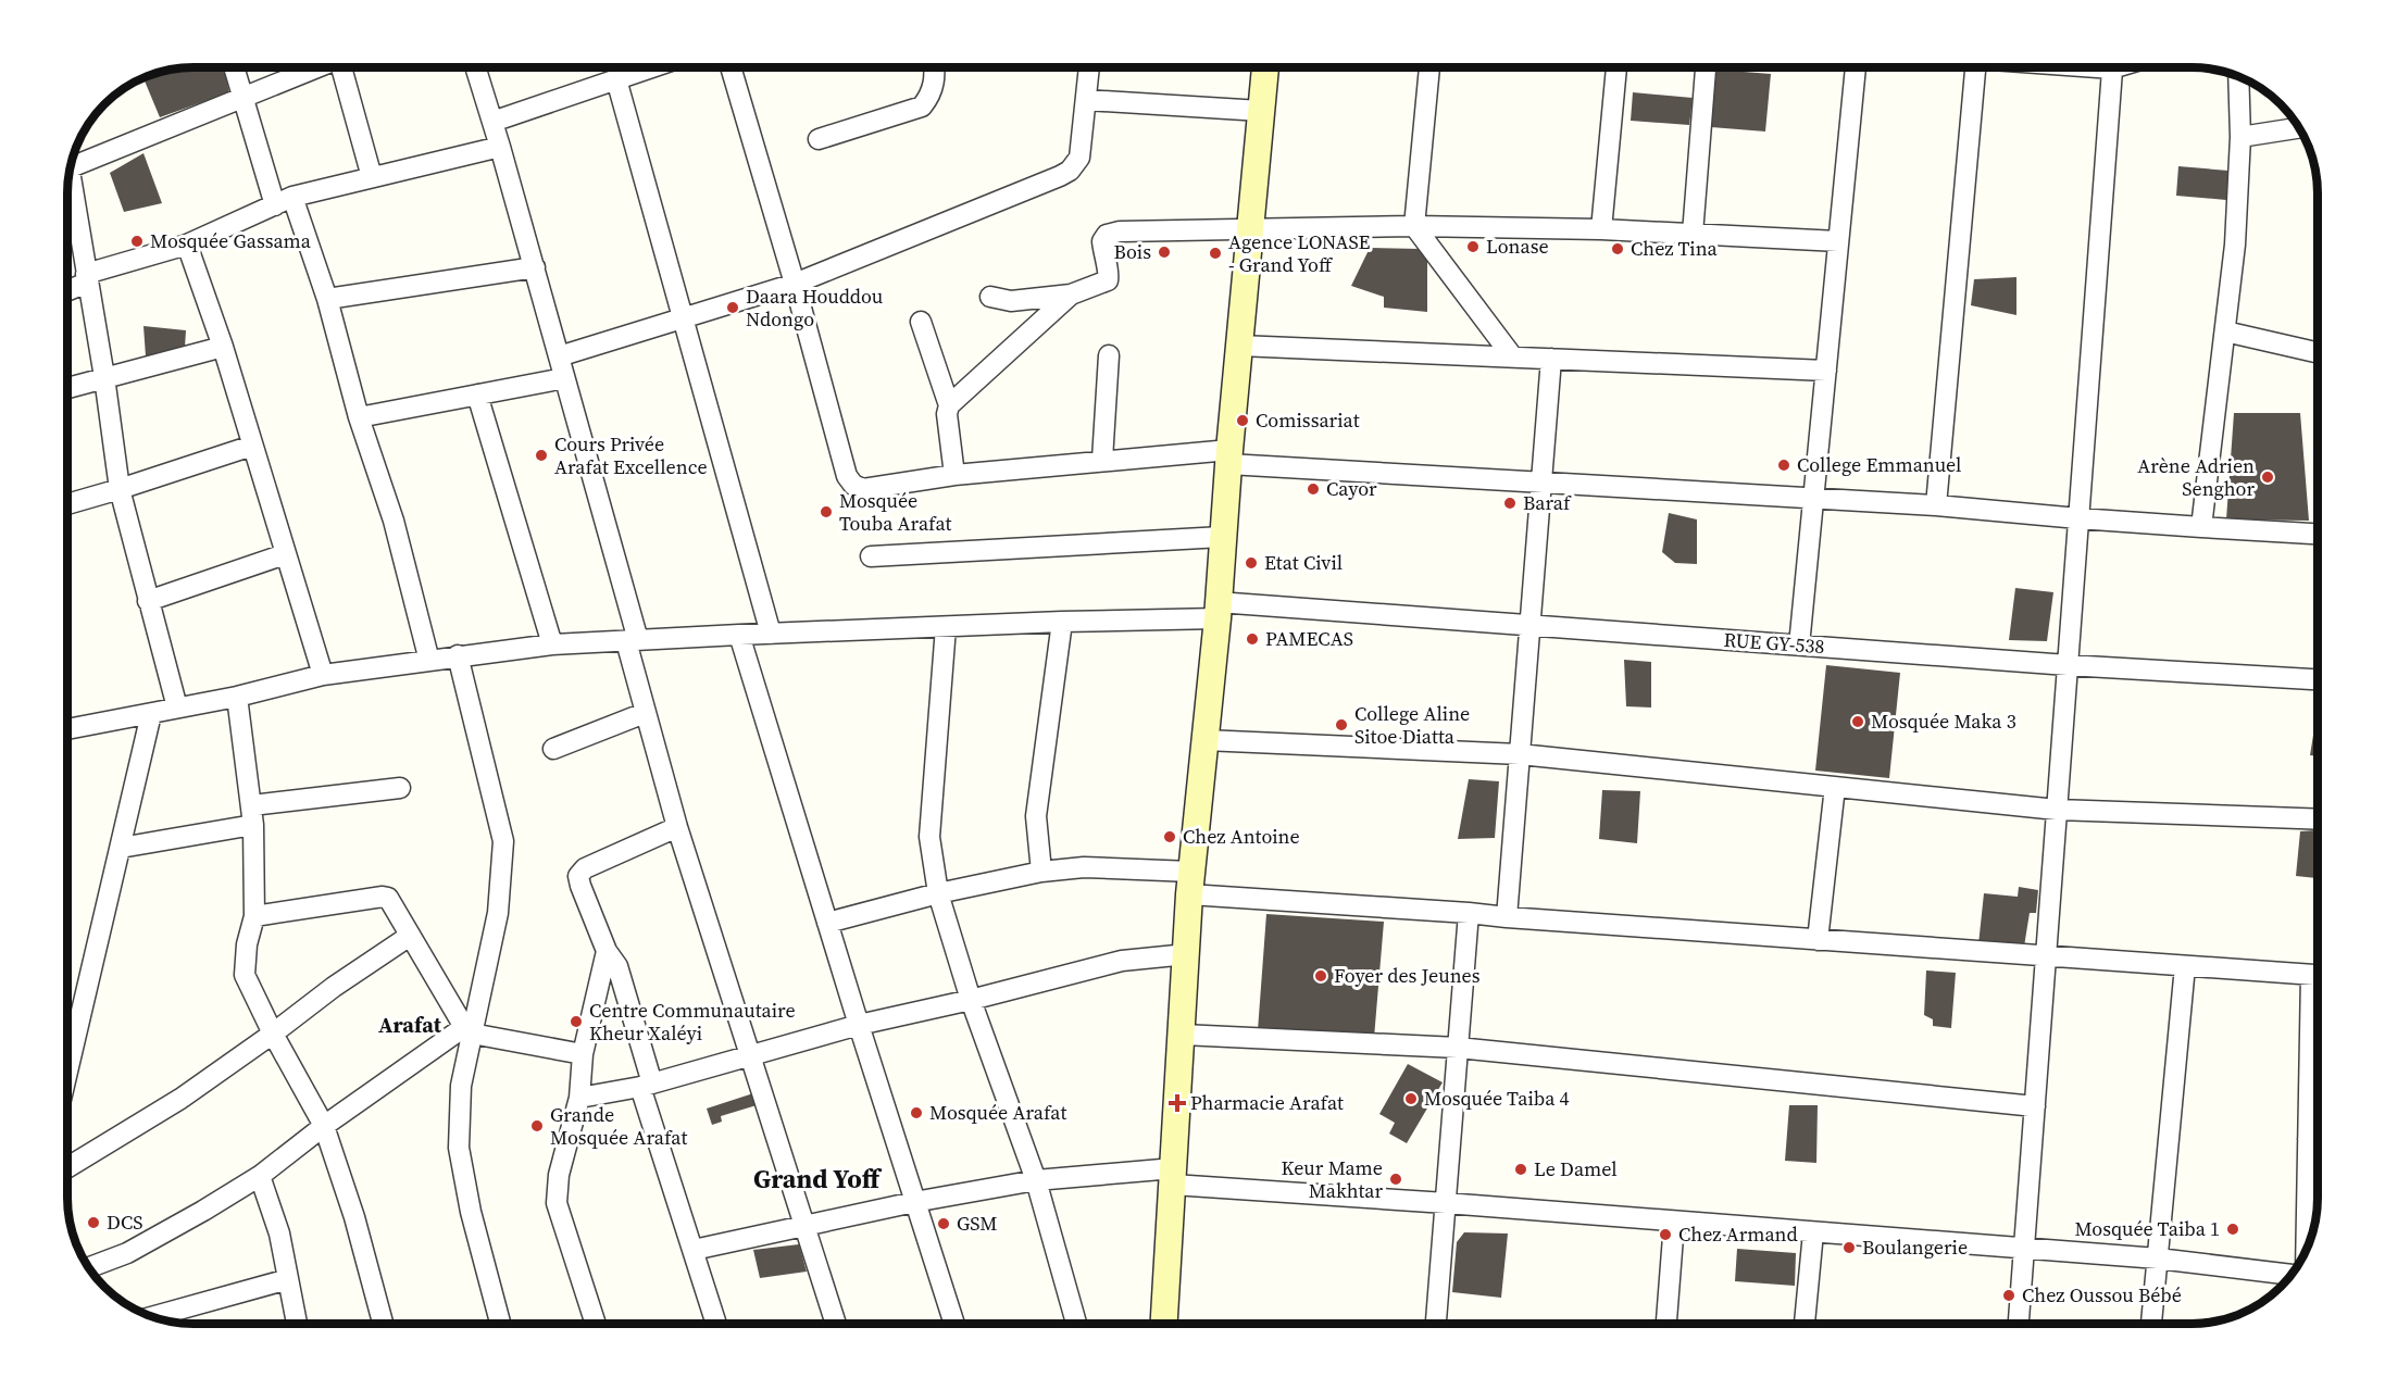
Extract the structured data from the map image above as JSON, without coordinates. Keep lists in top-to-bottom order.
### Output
{
  "streets": {
    "street": ["RUE GY-538"]
  },
  "districts": ["Arafat", "Grand Yoff"],
  "places": {
    "other": [
      "Mosquée Gassama",
      "Lonase",
      "Chez Tina",
      "Bois",
      "Agence LONASE - Grand Yoff",
      "Daara Houddou Ndongo",
      "Comissariat",
      "Cours Privée Arafat Excellence",
      "College Emmanuel",
      "Arène Adrien Senghor",
      "Cayor",
      "Baraf",
      "Mosquée Touba Arafat",
      "Etat Civil",
      "PAMECAS",
      "Mosquée Maka 3",
      "College Aline Sitoe Diatta",
      "Chez Antoine",
      "Foyer des Jeunes",
      "Centre Communautaire Kheur Xaléyi",
      "Mosquée Taiba 4",
      "Mosquée Arafat",
      "Grande Mosquée Arafat",
      "Le Damel",
      "Keur Mame Makhtar",
      "DCS",
      "GSM",
      "Mosquée Taiba 1",
      "Chez Armand",
      "Boulangerie",
      "Chez Oussou Bébé"
    ],
    "health": ["Pharmacie Arafat"]
  }
}
